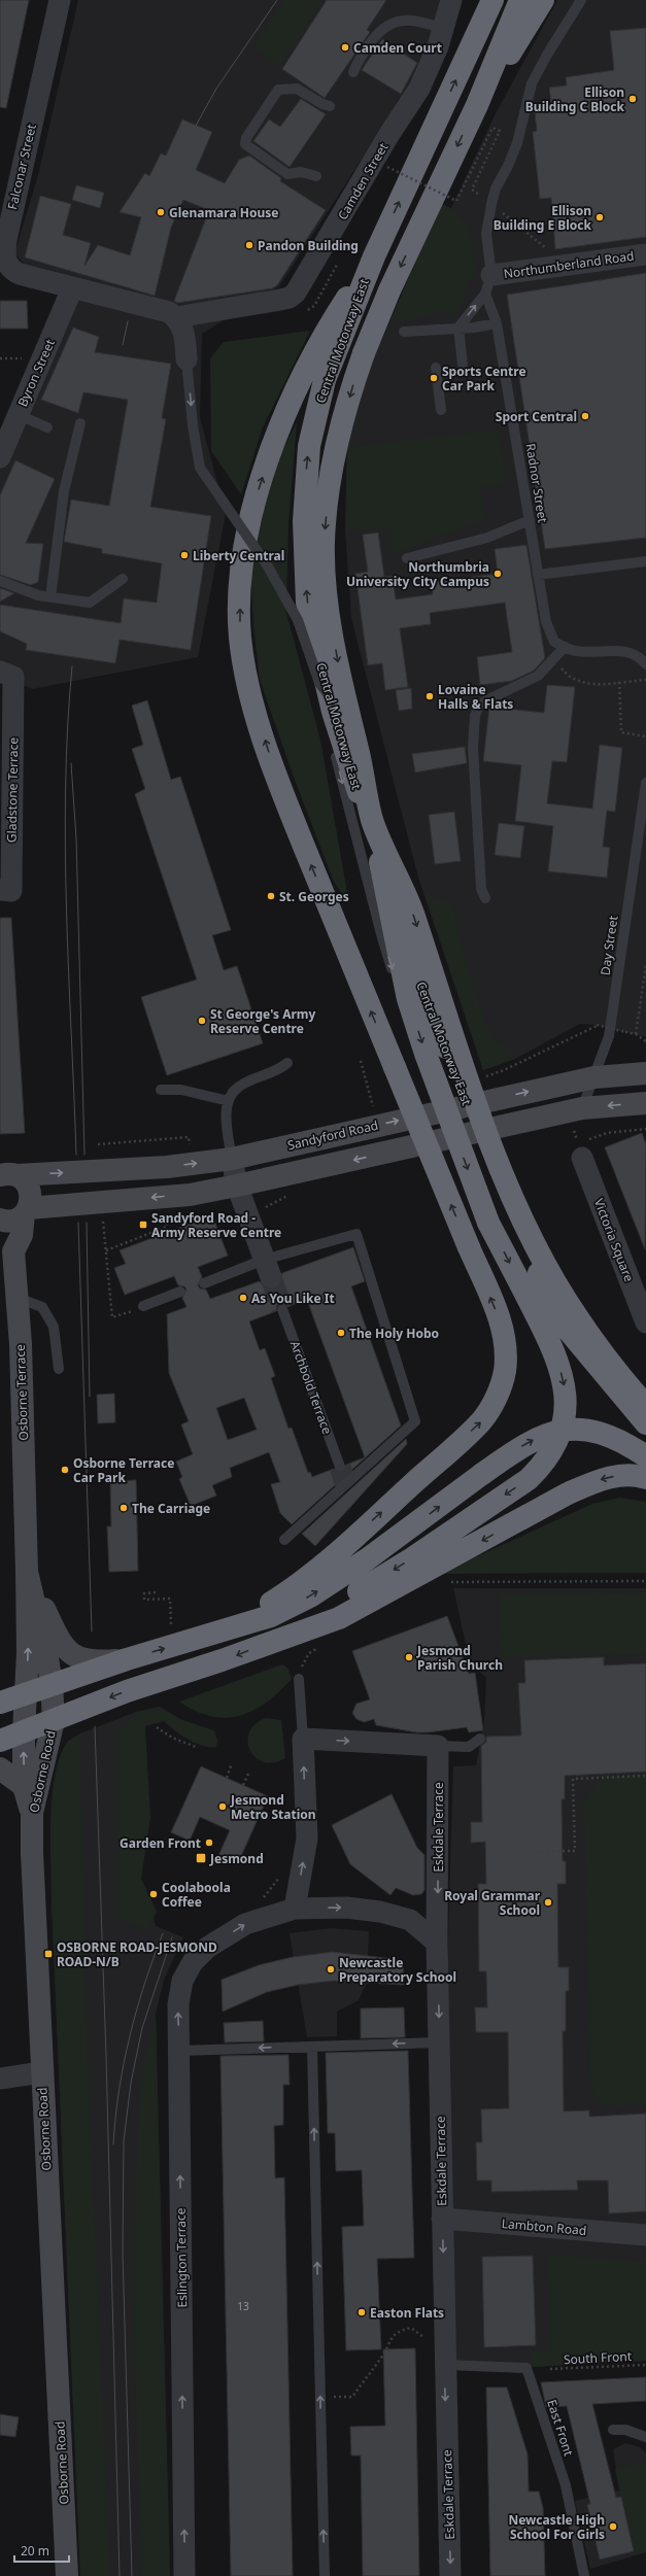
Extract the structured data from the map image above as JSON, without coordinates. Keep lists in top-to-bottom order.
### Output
{
  "streets": {
    "highway": ["Central Motorway East"],
    "main road": ["Sandyford Road", "Osborne Terrace", "Osborne Road"],
    "street": [
      "Falconar Street",
      "Camden Street",
      "Northumberland Road",
      "Byron Street",
      "Gladstone Terrace",
      "Victoria Square",
      "Eskdale Terrace",
      "Lambton Road",
      "Eslington Terrace"
    ],
    "lane": [
      "Radnor Street",
      "Day Street",
      "Archbold Terrace",
      "East Front"
    ],
    "path": ["South Front"]
  },
  "crossings": [
    ["Falconar Street", "Byron Street"],
    ["Northumberland Road", "Radnor Street"],
    ["Day Street", "Sandyford Road"],
    ["Sandyford Road", "Osborne Terrace"],
    ["Osborne Terrace", "Osborne Road"],
    ["Eskdale Terrace", "Lambton Road"],
    ["Eskdale Terrace", "Eslington Terrace"],
    ["Eskdale Terrace", "East Front"]
  ],
  "one_way": ["Eskdale Terrace"],
  "places": {
    "other": [
      "Camden Court",
      "Ellison Building C Block",
      "Glenamara House",
      "Ellison Building E Block",
      "Pandon Building",
      "Sports Centre Car Park",
      "Sport Central",
      "Liberty Central",
      "Northumbria University City Campus",
      "Lovaine Halls & Flats",
      "St. Georges",
      "St George's Army Reserve Centre",
      "As You Like It",
      "The Holy Hobo",
      "Osborne Terrace Car Park",
      "The Carriage",
      "Jesmond Parish Church",
      "Jesmond Metro Station",
      "Garden Front",
      "Coolaboola Coffee",
      "Royal Grammar School",
      "Newcastle Preparatory School",
      "Easton Flats",
      "Newcastle High School For Girls"
    ],
    "transit": ["Sandyford Road - Army Reserve Centre", "Jesmond", "OSBORNE ROAD-JESMOND ROAD-N/B"]
  },
  "house_numbers": ["13"],
  "scale_bar": "20 m"
}
